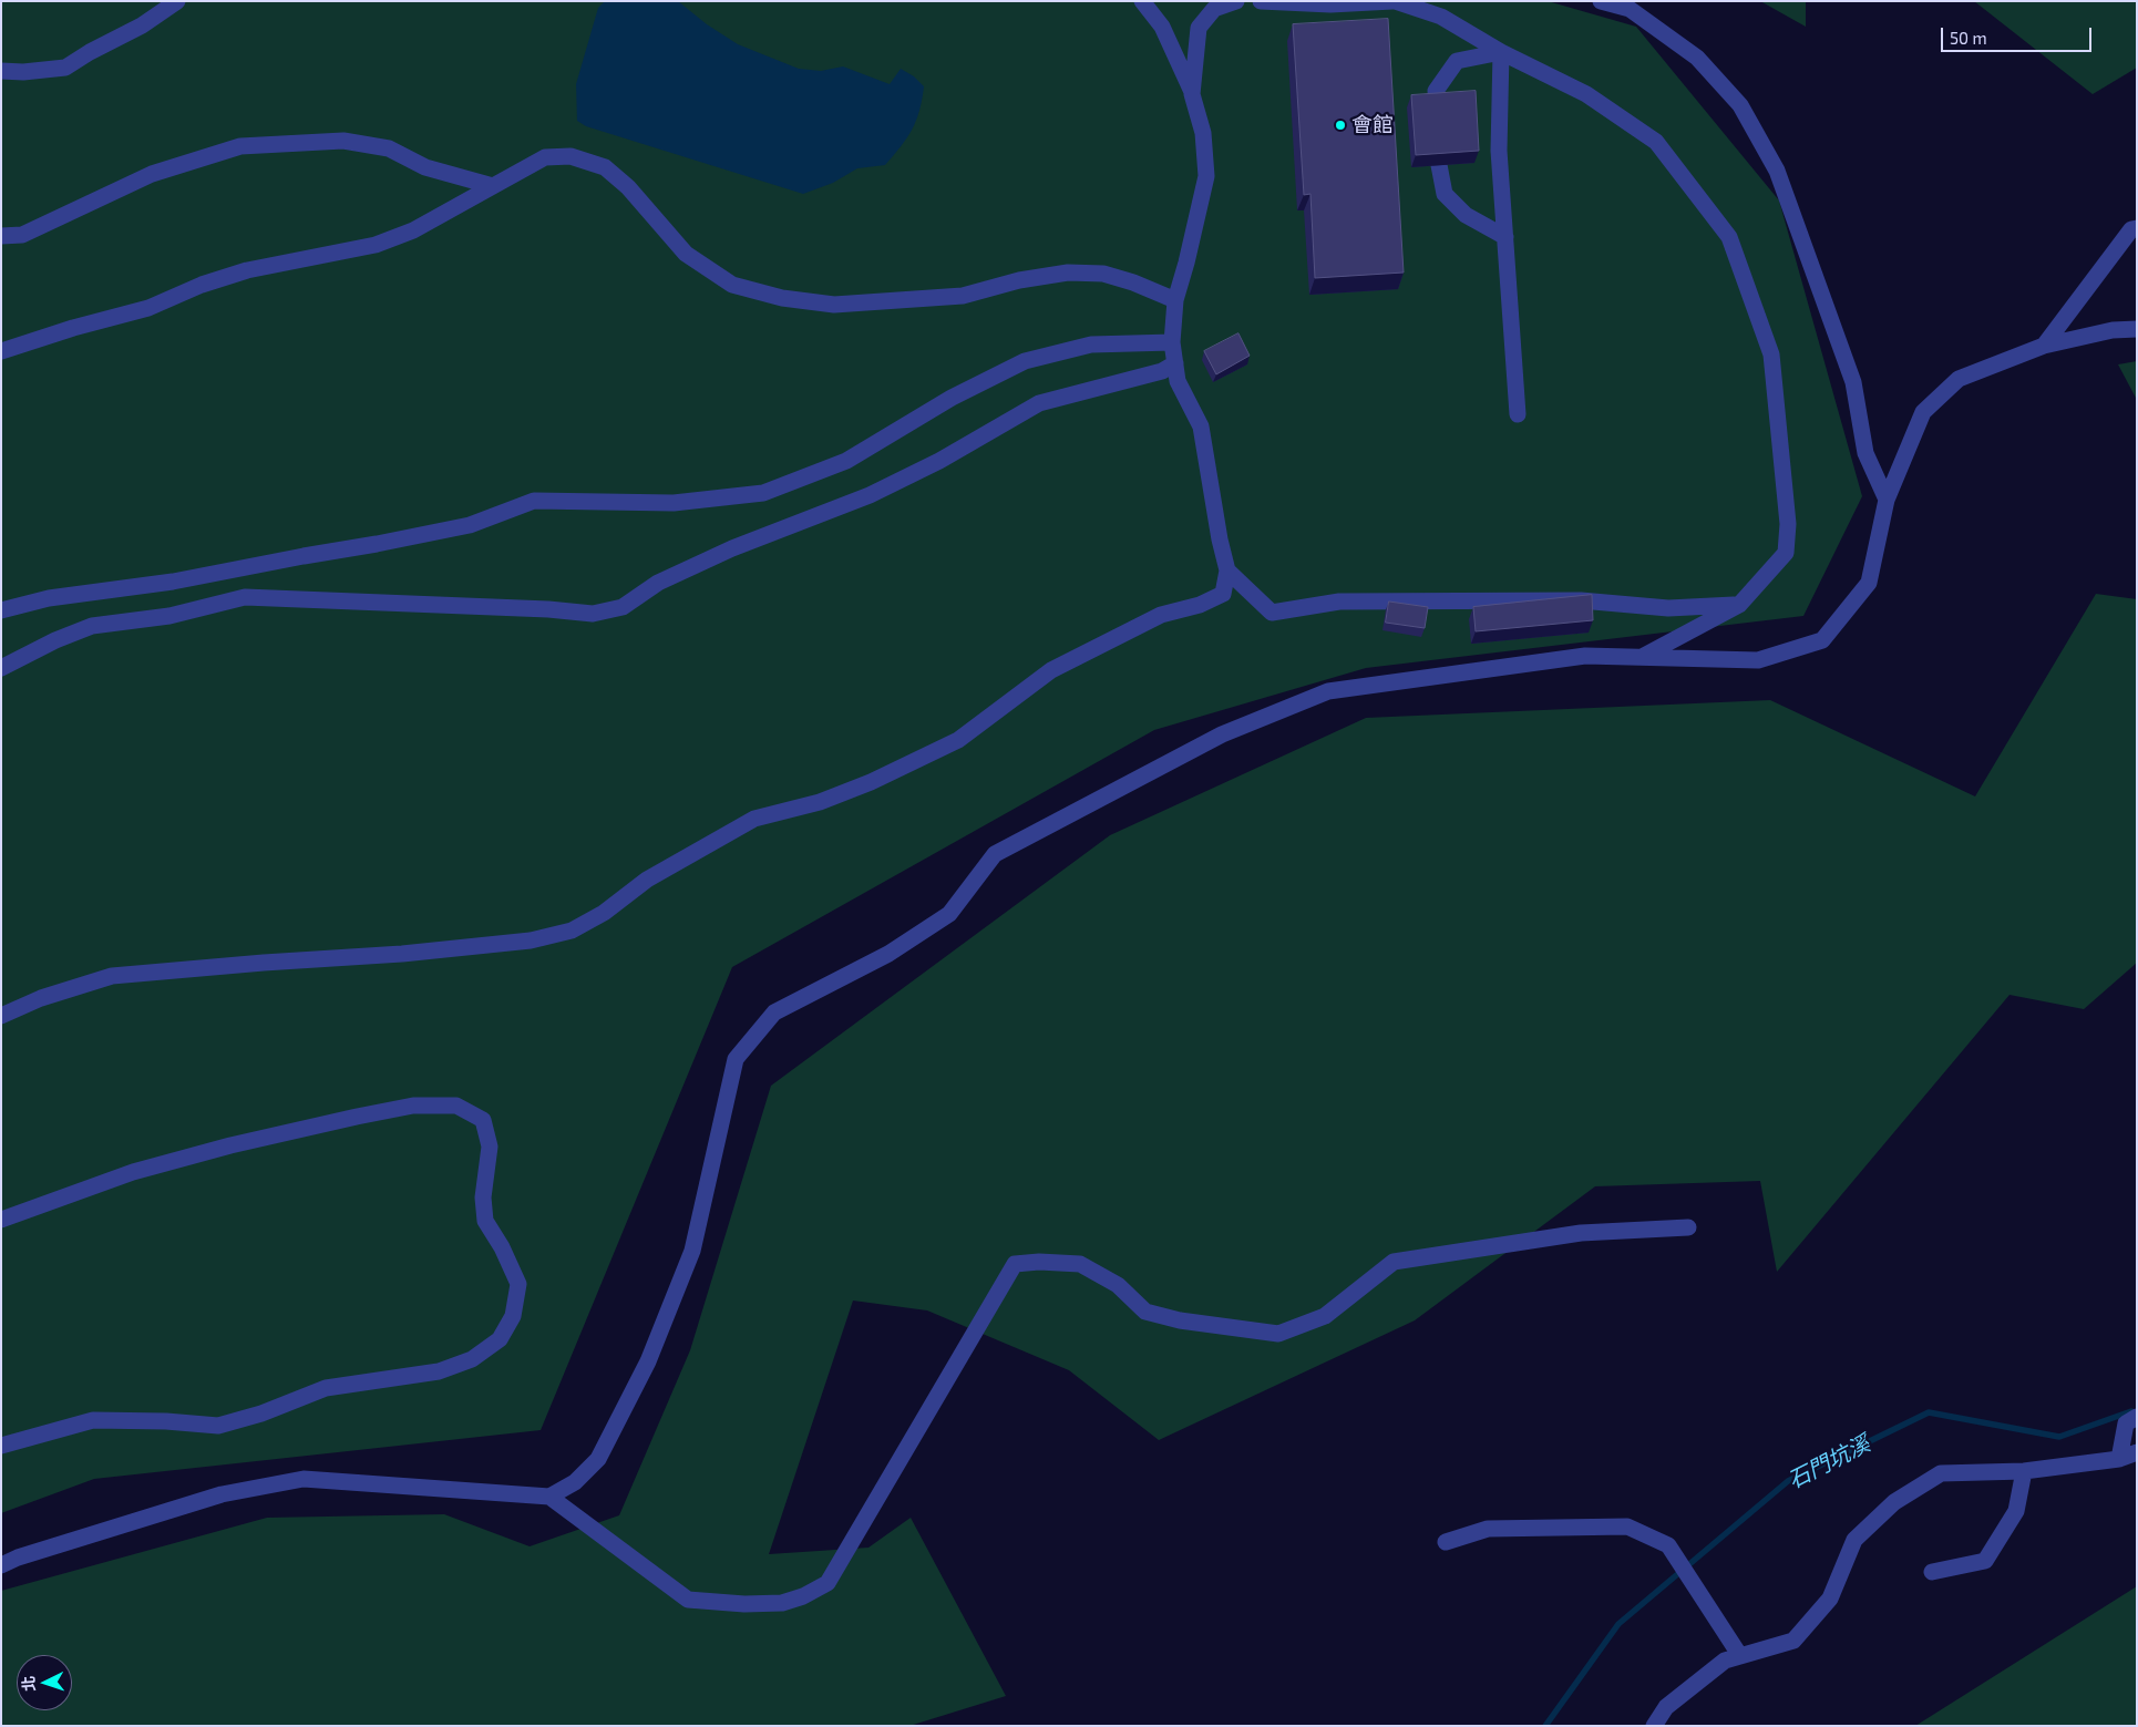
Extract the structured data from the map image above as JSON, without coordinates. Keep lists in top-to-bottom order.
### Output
{
  "water": ["石門坑溪"],
  "places": ["會館"],
  "scale_bar": "50 m",
  "north": "left"
}
